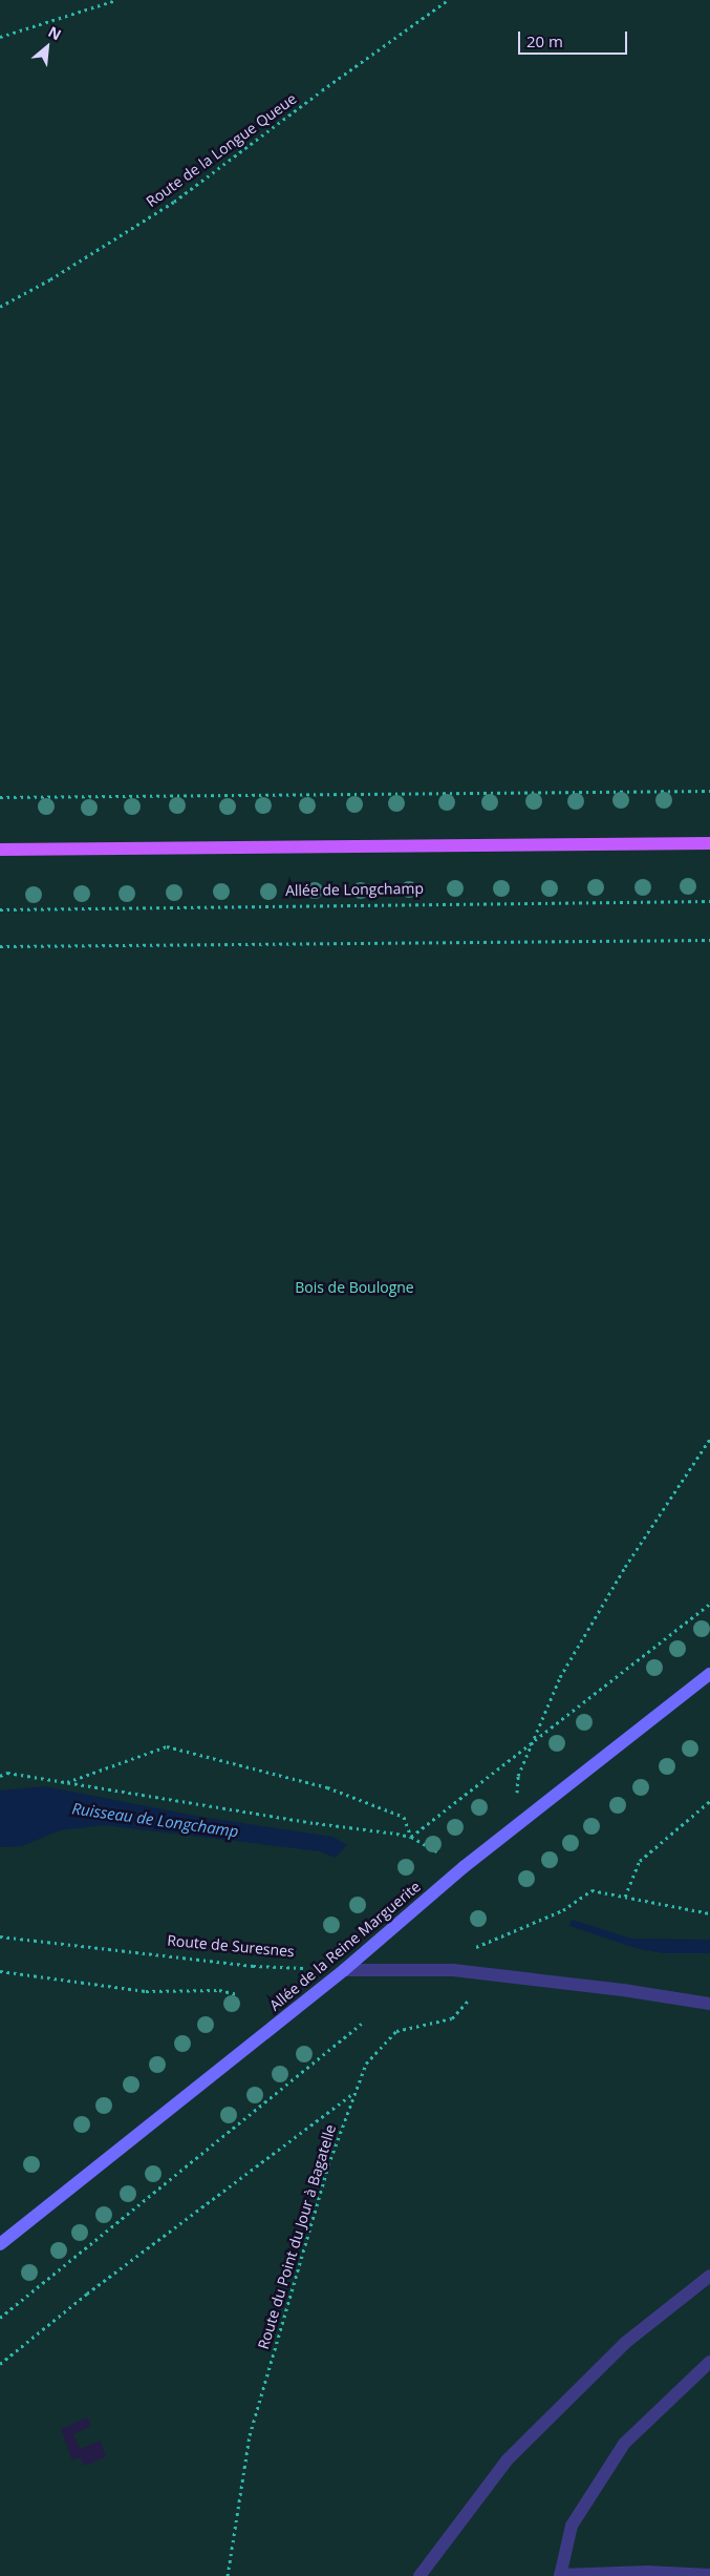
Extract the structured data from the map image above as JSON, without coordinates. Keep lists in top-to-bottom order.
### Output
{
  "streets": {
    "main road": ["Allée de la Reine Marguerite"],
    "path": [
      "Route de la Longue Queue",
      "Allée de Longchamp",
      "Route de Suresnes",
      "Route du Point du Jour à Bagatelle"
    ]
  },
  "crossings": [
    ["Route de Suresnes", "Allée de la Reine Marguerite"]
  ],
  "water": ["Ruisseau de Longchamp"],
  "parks": ["Bois de Boulogne"],
  "scale_bar": "20 m",
  "north": "top right"
}
